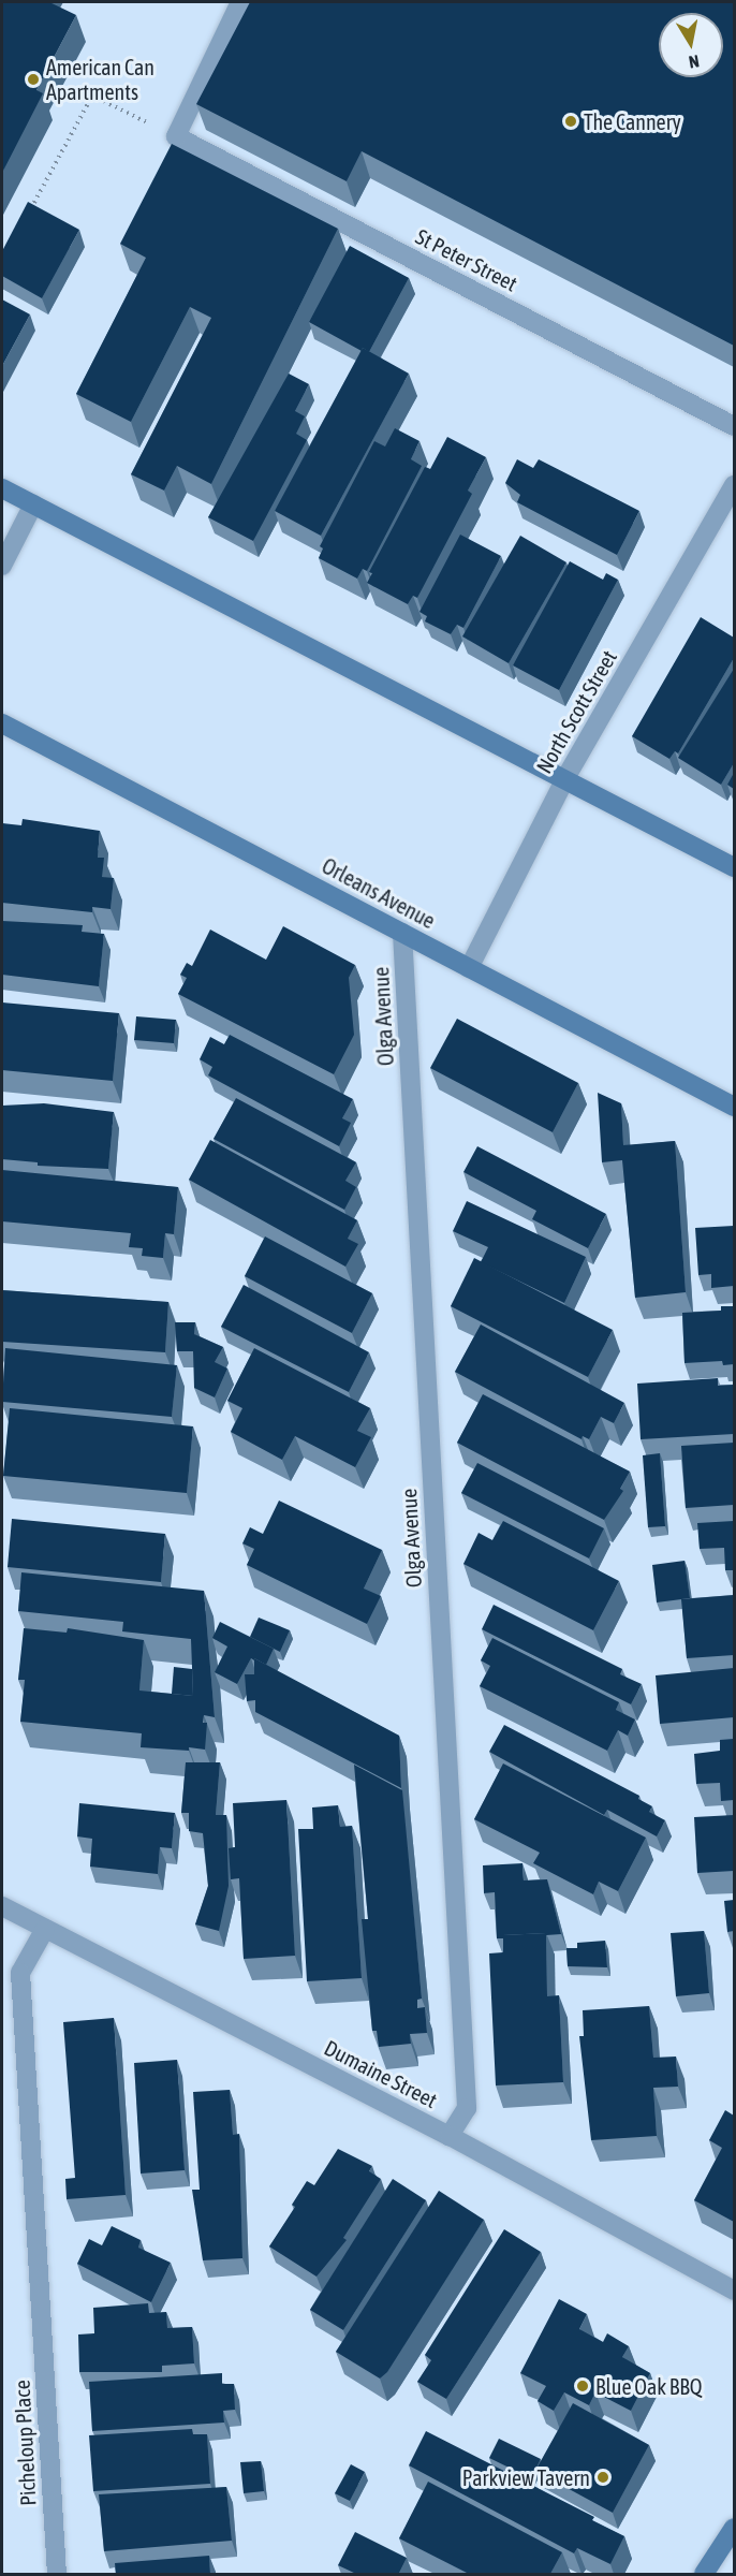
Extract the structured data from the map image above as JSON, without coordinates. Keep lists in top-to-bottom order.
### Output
{
  "streets": {
    "street": [
      "St Peter Street",
      "North Scott Street",
      "Orleans Avenue",
      "Olga Avenue",
      "Dumaine Street",
      "Picheloup Place"
    ]
  },
  "crossings": [
    ["North Scott Street", "Orleans Avenue"],
    ["Orleans Avenue", "Olga Avenue"],
    ["Olga Avenue", "Dumaine Street"],
    ["Dumaine Street", "Picheloup Place"]
  ],
  "places": [
    "American Can Apartments",
    "The Cannery",
    "Blue Oak BBQ",
    "Parkview Tavern"
  ],
  "north": "bottom"
}
